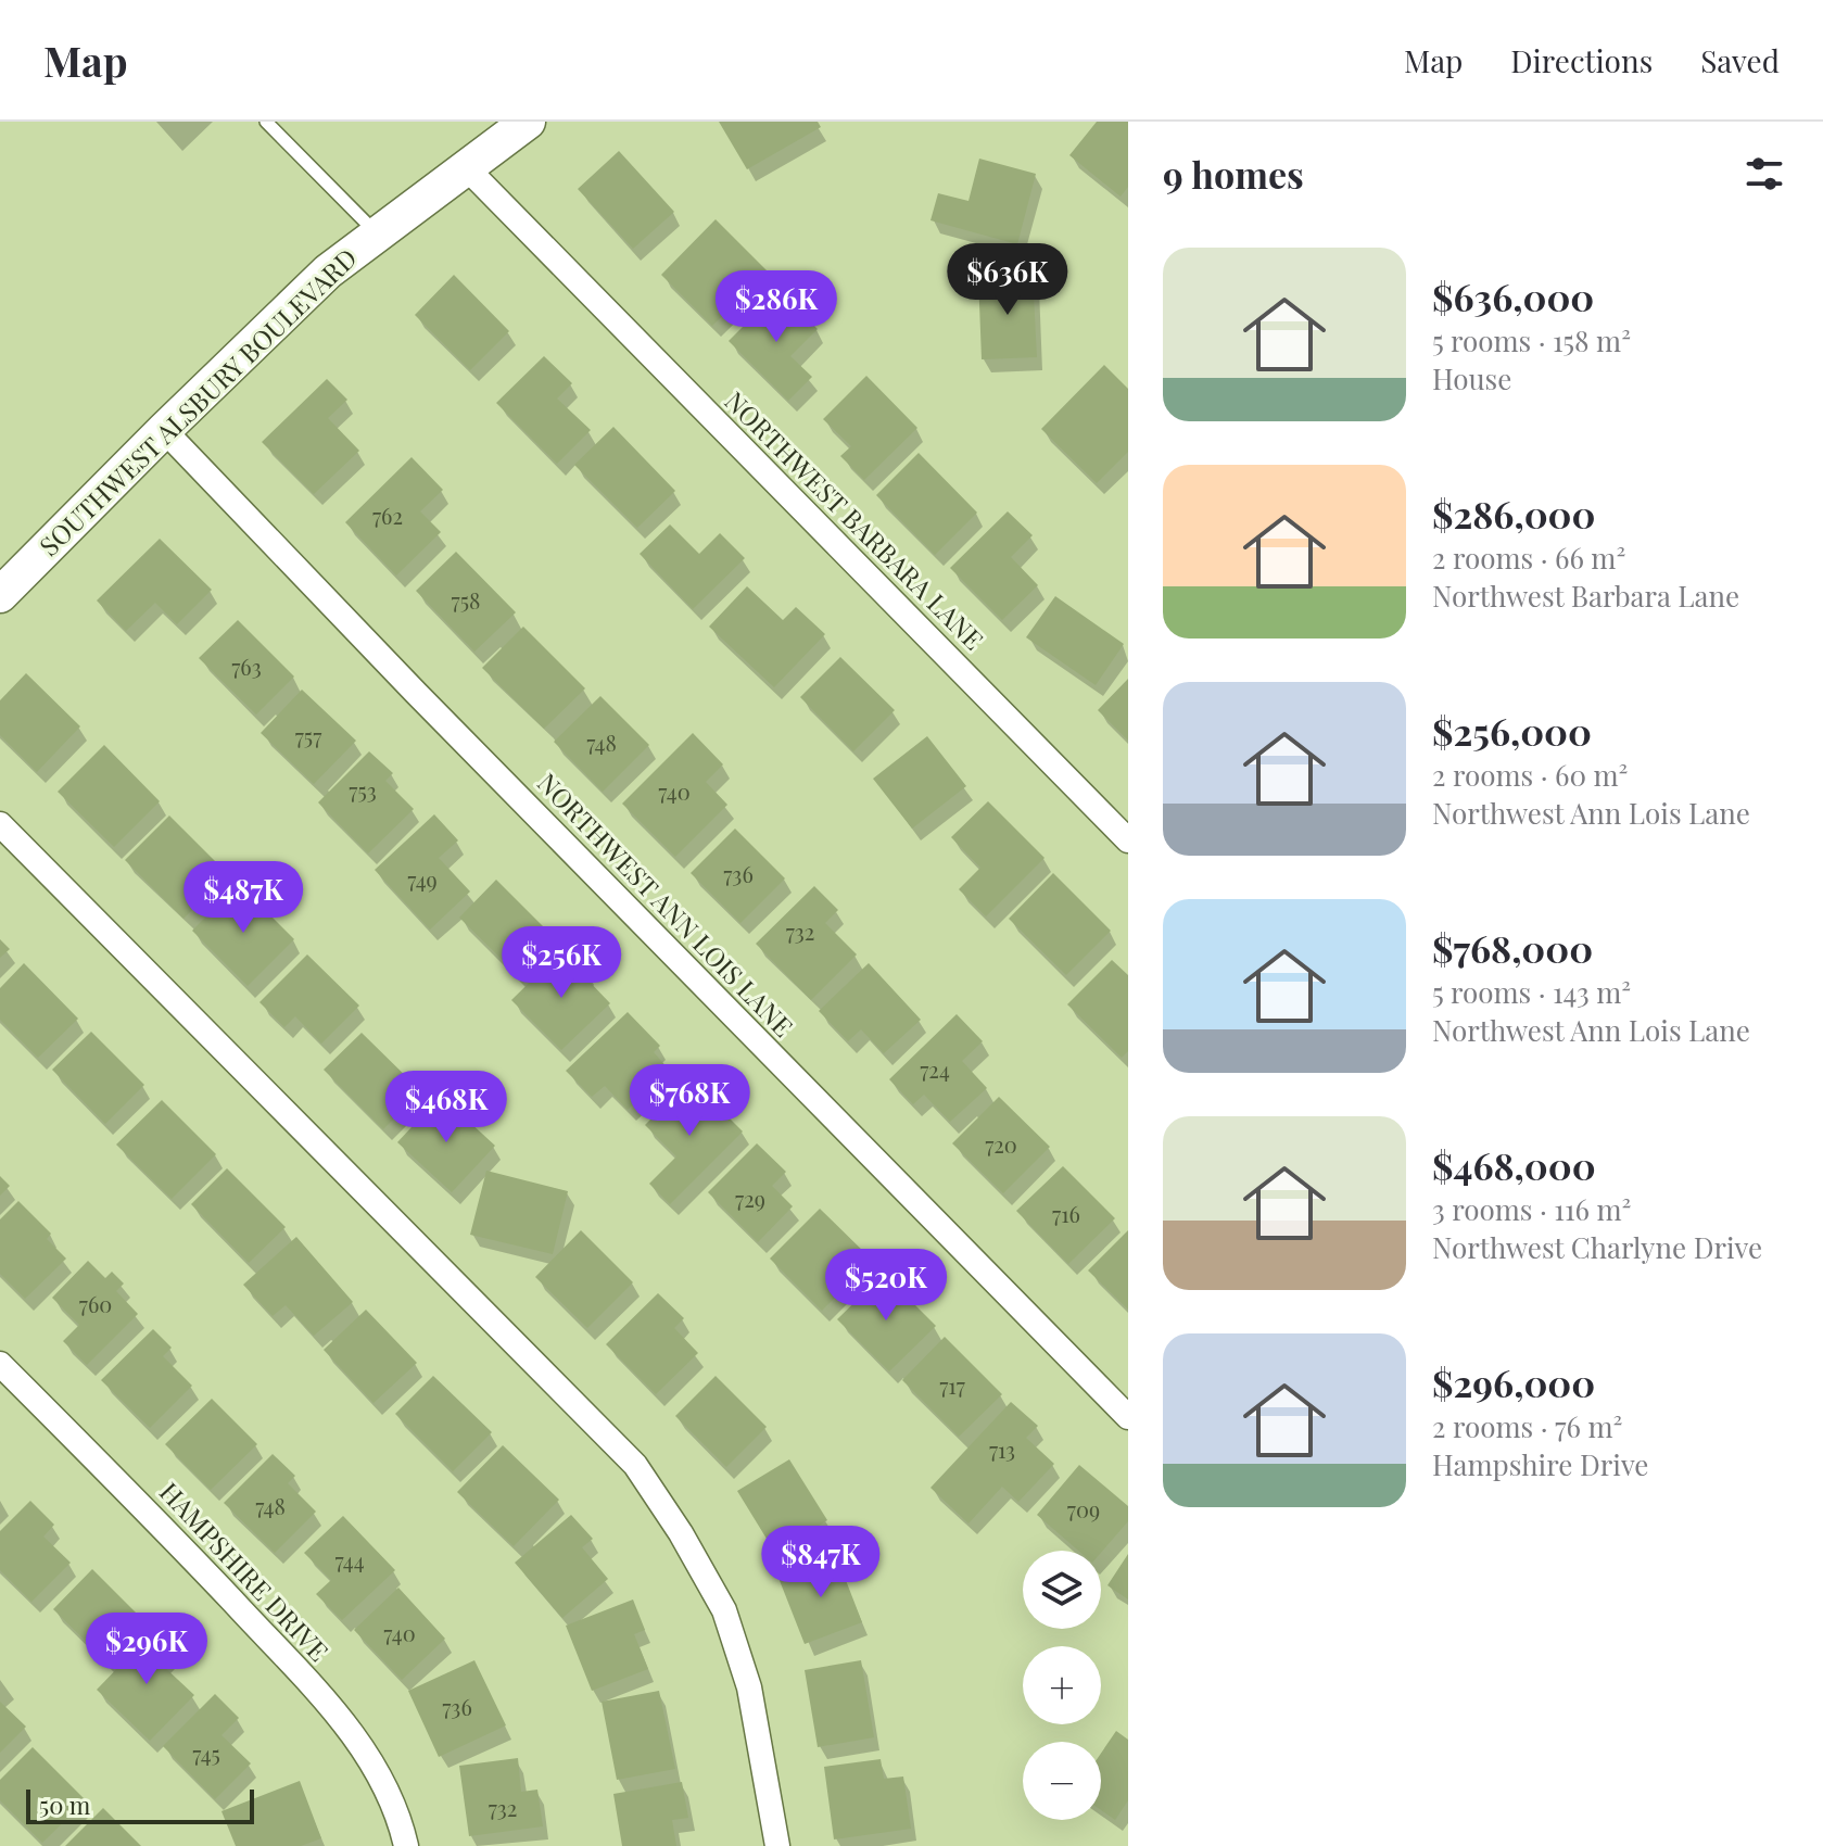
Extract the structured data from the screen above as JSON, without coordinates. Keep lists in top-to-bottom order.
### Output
{
  "streets": {
    "main road": ["SOUTHWEST ALSBURY BOULEVARD"],
    "street": ["NORTHWEST BARBARA LANE", "NORTHWEST ANN LOIS LANE", "HAMPSHIRE DRIVE"]
  },
  "crossings": [
    ["SOUTHWEST ALSBURY BOULEVARD", "NORTHWEST BARBARA LANE"],
    ["SOUTHWEST ALSBURY BOULEVARD", "NORTHWEST ANN LOIS LANE"]
  ],
  "house_numbers": [
    "762",
    "758",
    "763",
    "757",
    "748",
    "753",
    "740",
    "736",
    "749",
    "732",
    "724",
    "720",
    "729",
    "716",
    "760",
    "717",
    "713",
    "748",
    "709",
    "744",
    "740",
    "736",
    "745",
    "732"
  ],
  "scale_bar": "50 m",
  "page": {
    "header": "Map",
    "nav": ["Map", "Directions", "Saved"],
    "heading": "9 homes",
    "list": [
      {
        "name": "$636,000",
        "note": "5 rooms · 158 m² · House"
      },
      {
        "name": "$286,000",
        "note": "2 rooms · 66 m² · Northwest Barbara Lane"
      },
      {
        "name": "$256,000",
        "note": "2 rooms · 60 m² · Northwest Ann Lois Lane"
      },
      {
        "name": "$768,000",
        "note": "5 rooms · 143 m² · Northwest Ann Lois Lane"
      },
      {
        "name": "$468,000",
        "note": "3 rooms · 116 m² · Northwest Charlyne Drive"
      },
      {
        "name": "$296,000",
        "note": "2 rooms · 76 m² · Hampshire Drive"
      }
    ],
    "price": [
      "$636K",
      "$286K",
      "$487K",
      "$256K",
      "$768K",
      "$468K",
      "$520K",
      "$847K",
      "$296K"
    ],
    "map_buttons": ["+", "−"],
    "scale": "50 m"
  }
}
